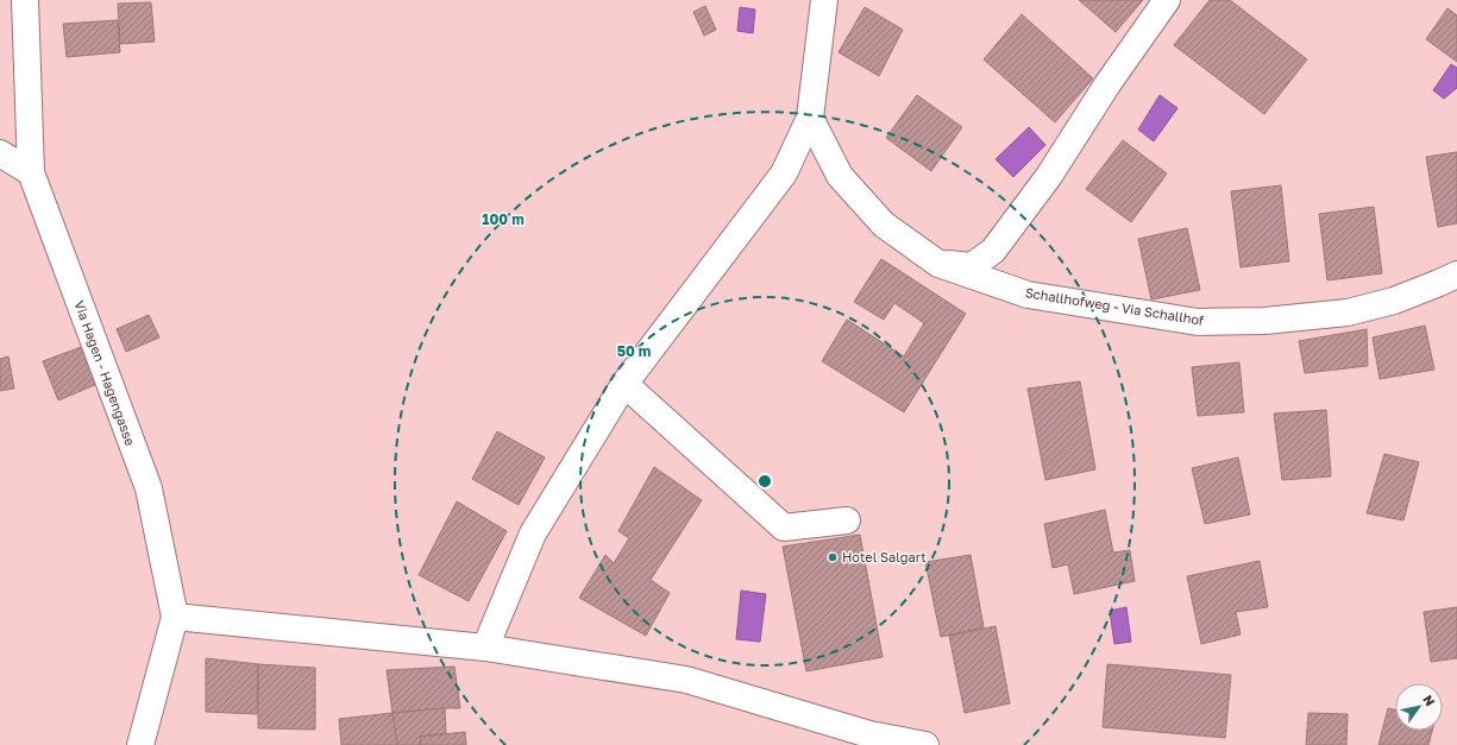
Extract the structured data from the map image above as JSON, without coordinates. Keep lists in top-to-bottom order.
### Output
{
  "streets": {
    "street": ["Schallhofweg - Via Schallhof", "Via Hagen - Hagengasse"]
  },
  "places": ["Hotel Salgart"],
  "north": "top right",
  "rings": ["100 m", "50 m"]
}
